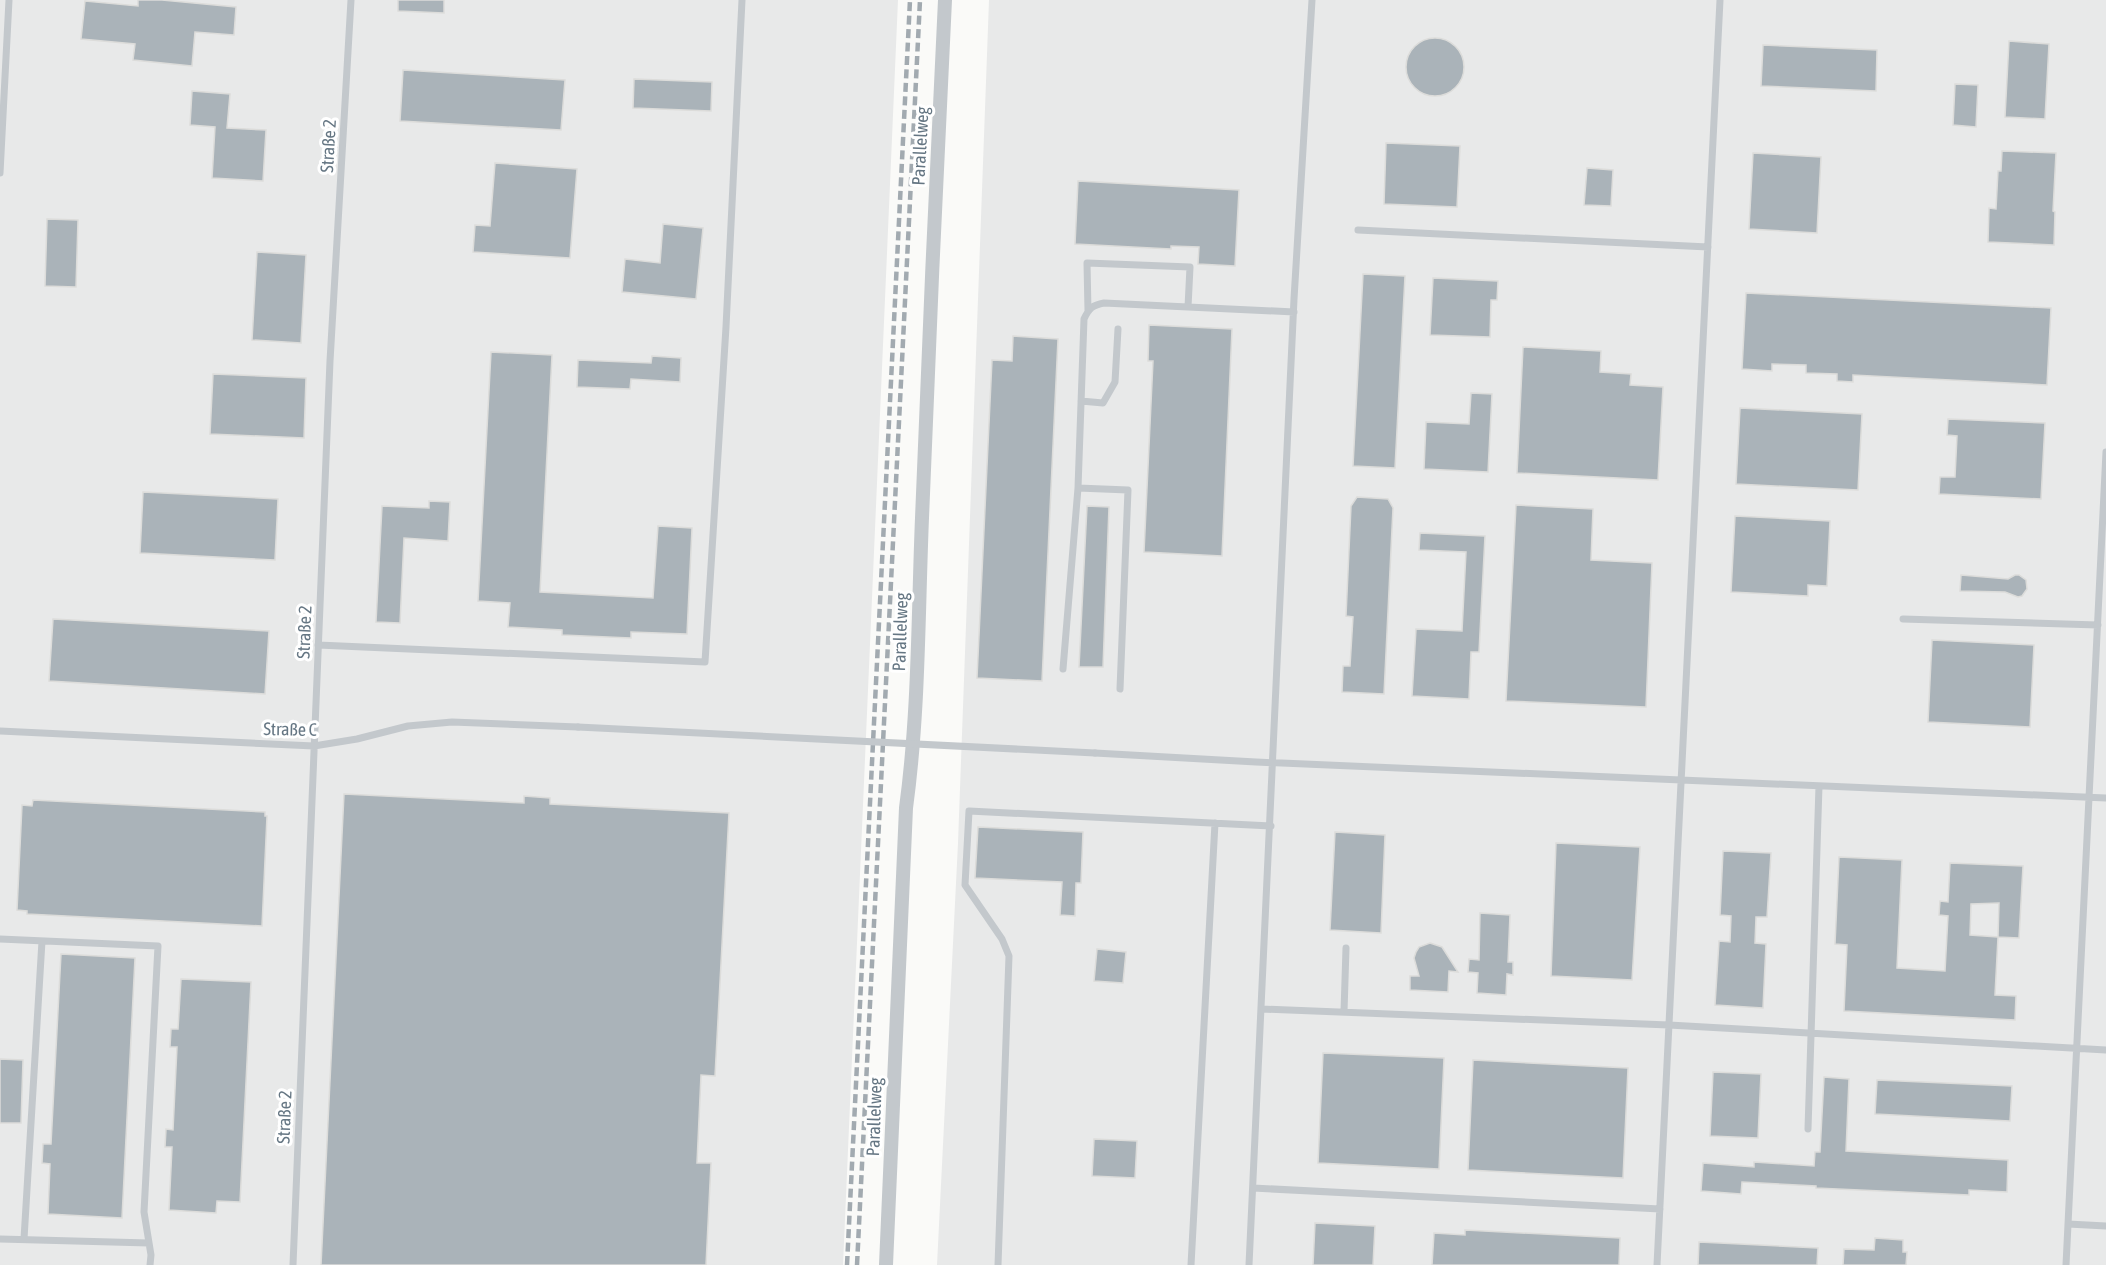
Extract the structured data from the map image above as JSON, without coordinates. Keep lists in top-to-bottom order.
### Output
{
  "streets": {
    "street": ["Parallelweg"],
    "lane": ["Straße 2", "Straße C"]
  },
  "crossings": [
    ["Straße 2", "Straße C"]
  ]
}
